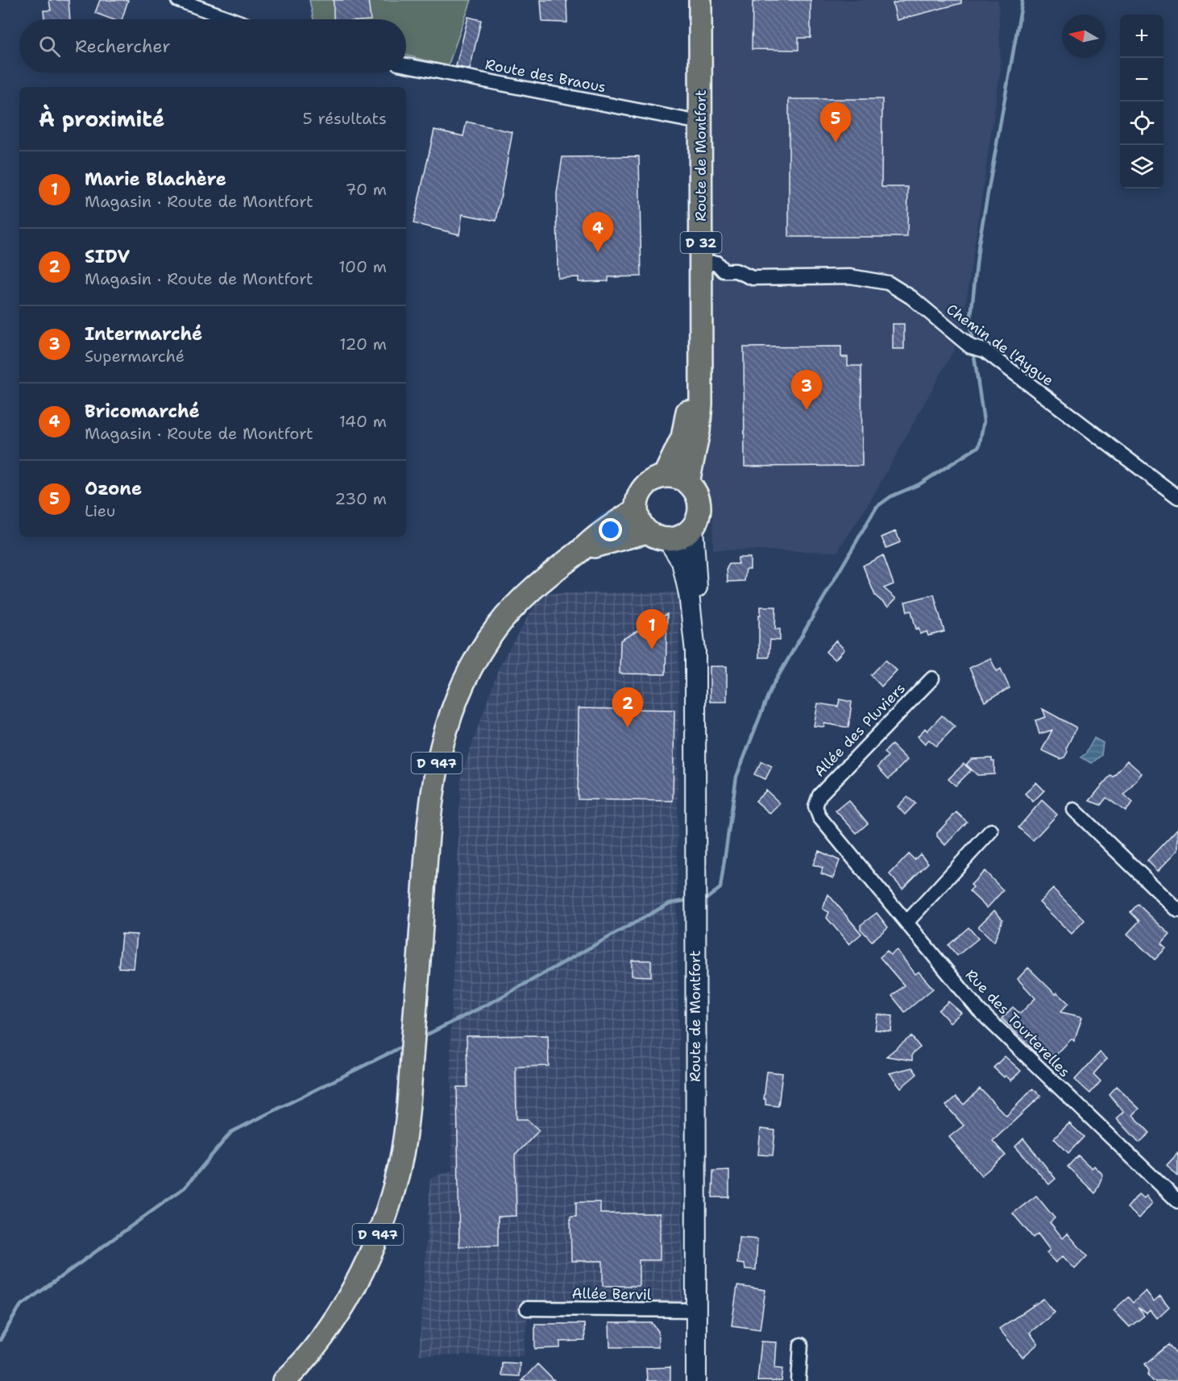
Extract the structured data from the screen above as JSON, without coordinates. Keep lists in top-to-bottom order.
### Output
{
  "streets": {
    "main road": ["Route de Montfort", "D 32", "D 947"],
    "street": [
      "Route des Braous",
      "Chemin de l'Aygue",
      "Allée des Pluviers",
      "Rue des Tourterelles",
      "Allée Bervil"
    ]
  },
  "crossings": [
    ["Route des Braous", "Route de Montfort"],
    ["Route de Montfort", "Chemin de l'Aygue"],
    ["Route de Montfort", "D 947"],
    ["Route de Montfort", "Allée Bervil"],
    ["Allée des Pluviers", "Rue des Tourterelles"]
  ],
  "north": "left",
  "page": {
    "map_buttons": ["+", "−"],
    "search": "Rechercher",
    "heading": ["À proximité", "5 résultats"],
    "pins": [
      "5",
      "4",
      "3",
      "1",
      "2"
    ],
    "list": [
      {
        "mark": "1",
        "name": "Marie Blachère",
        "note": "Magasin · Route de Montfort",
        "value": "70 m"
      },
      {
        "mark": "2",
        "name": "SIDV",
        "note": "Magasin · Route de Montfort",
        "value": "100 m"
      },
      {
        "mark": "3",
        "name": "Intermarché",
        "note": "Supermarché",
        "value": "120 m"
      },
      {
        "mark": "4",
        "name": "Bricomarché",
        "note": "Magasin · Route de Montfort",
        "value": "140 m"
      },
      {
        "mark": "5",
        "name": "Ozone",
        "note": "Lieu",
        "value": "230 m"
      }
    ]
  }
}
